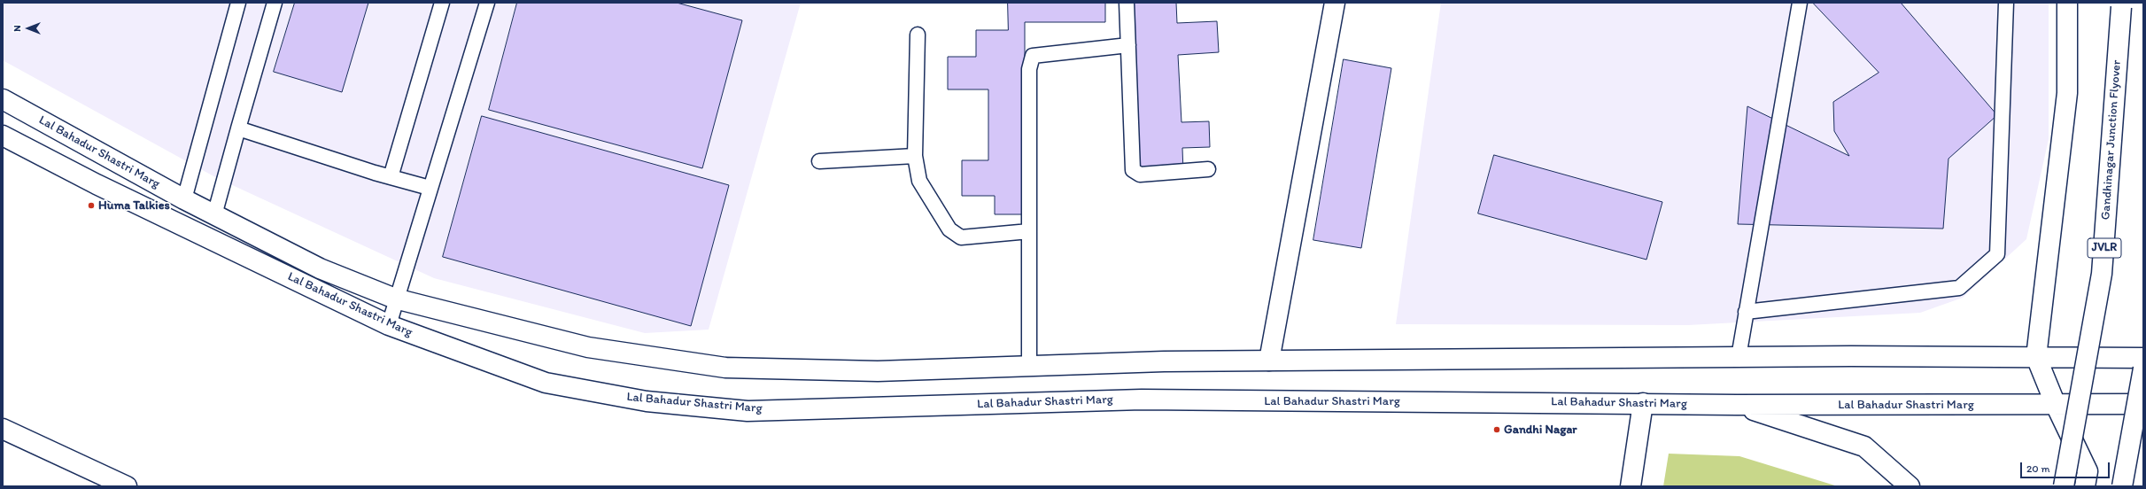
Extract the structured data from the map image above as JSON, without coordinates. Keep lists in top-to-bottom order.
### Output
{
  "streets": {
    "main road": ["Gandhinagar Junction Flyover", "Lal Bahadur Shastri Marg", "JVLR"]
  },
  "places": ["Huma Talkies", "Gandhi Nagar"],
  "scale_bar": "20 m",
  "north": "left"
}
